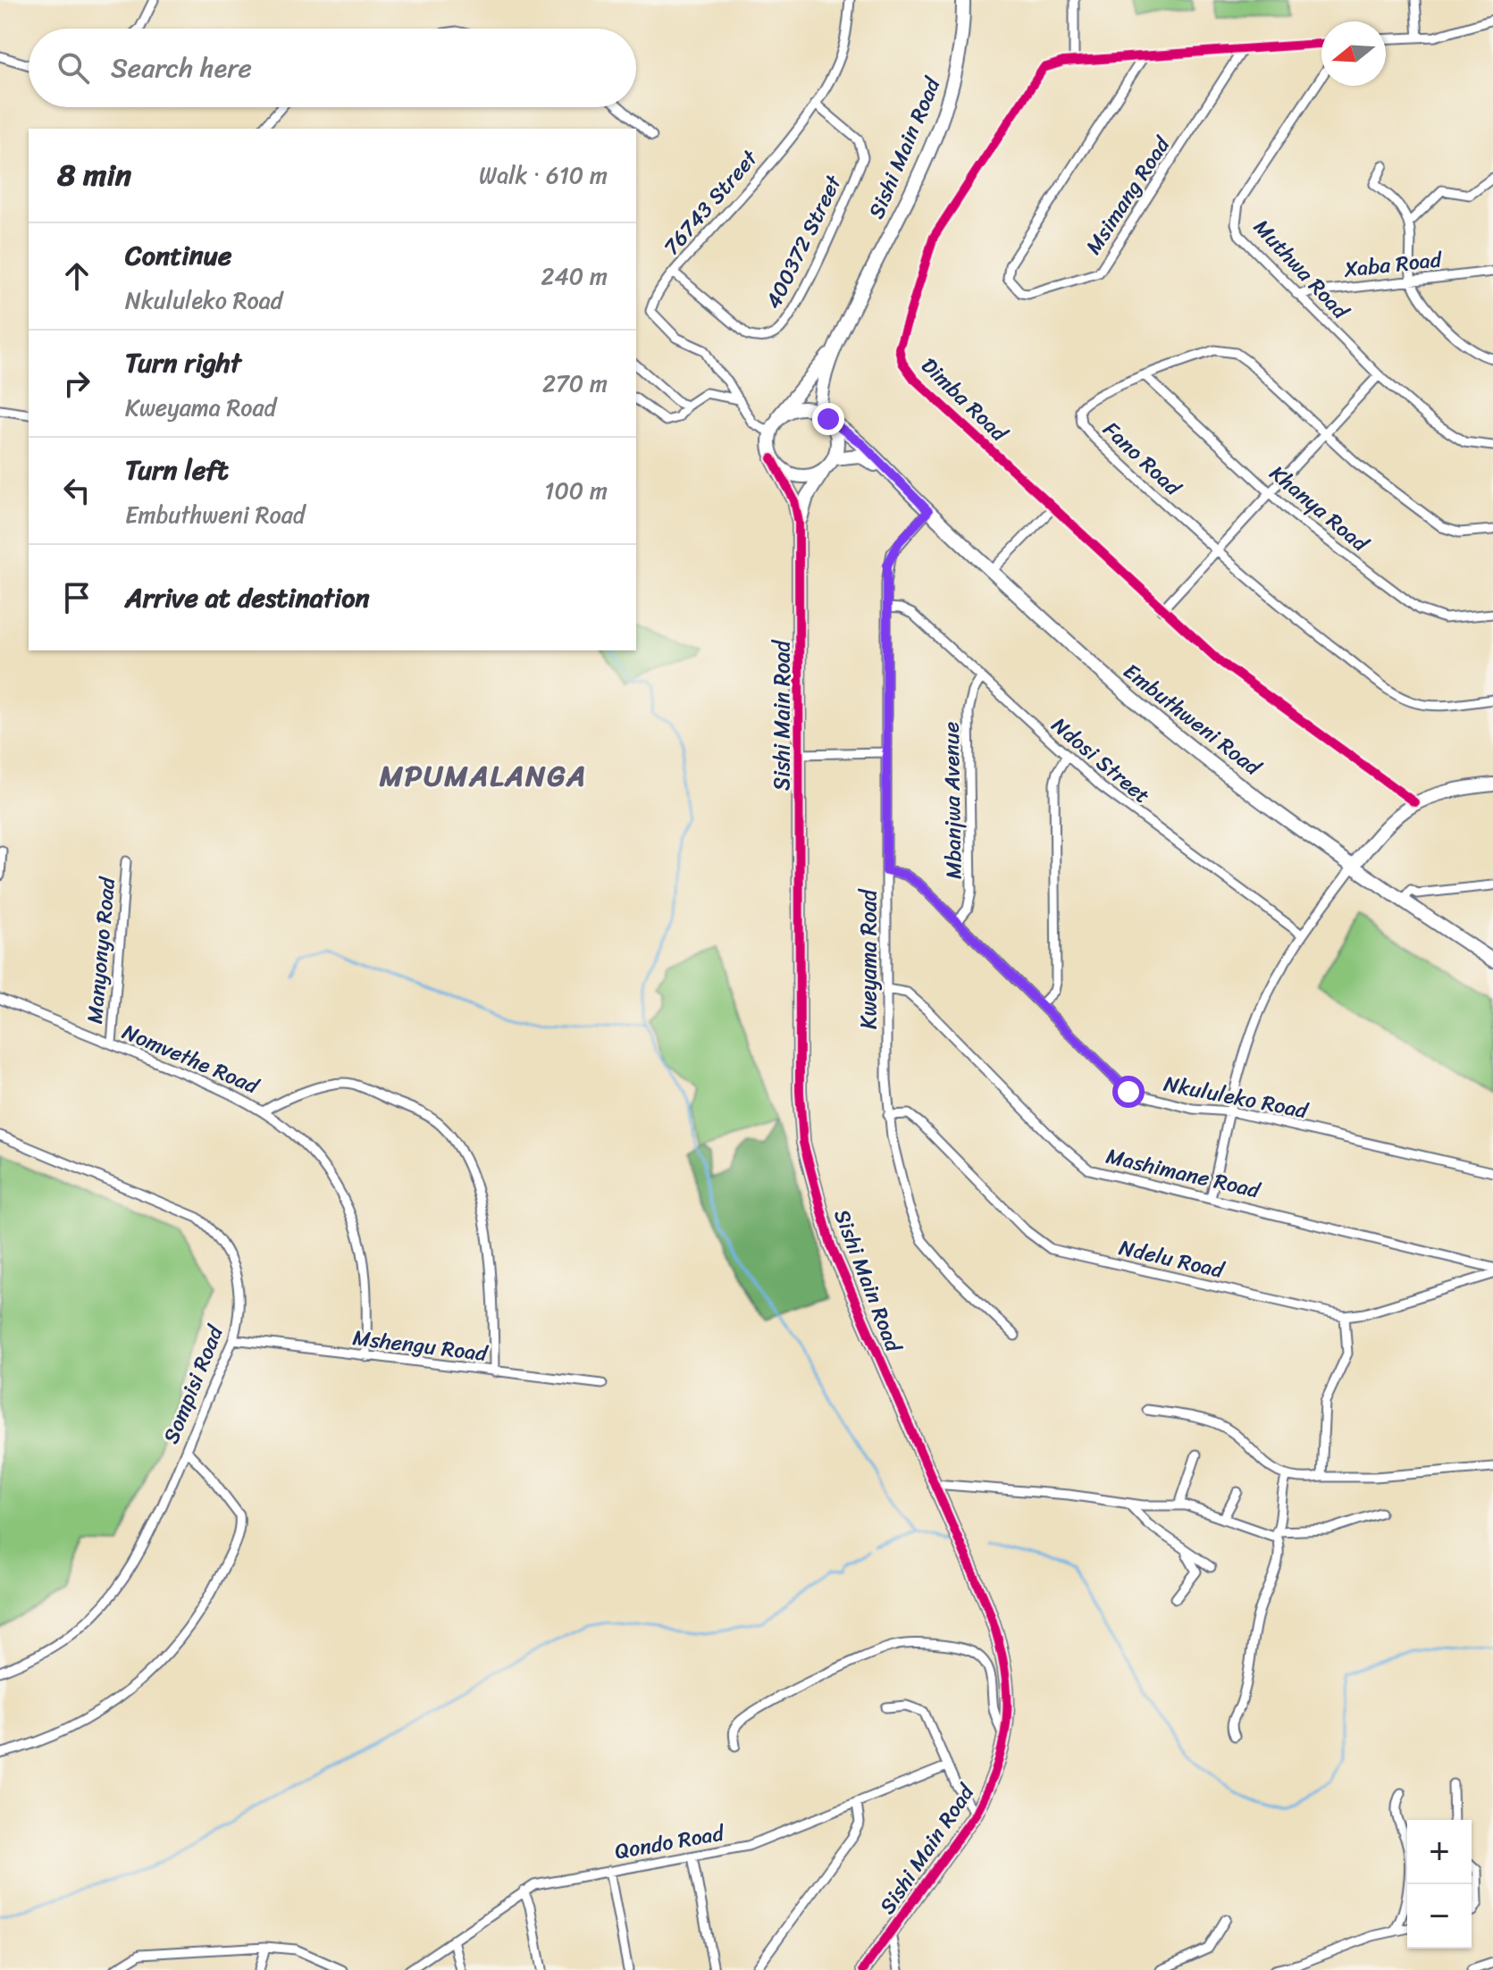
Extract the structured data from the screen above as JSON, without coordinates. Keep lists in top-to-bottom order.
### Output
{
  "streets": {
    "street": [
      "Sishi Main Road",
      "Msimang Road",
      "76743 Street",
      "400372 Street",
      "Xaba Road",
      "Muthwa Road",
      "Dimba Road",
      "Fano Road",
      "Khanya Road",
      "Embuthweni Road",
      "Ndosi Street",
      "Mbanjwa Avenue",
      "Manyonyo Road",
      "Kweyama Road",
      "Nomvethe Road",
      "Nkululeko Road",
      "Mashimane Road",
      "Ndelu Road",
      "Mshengu Road",
      "Sompisi Road",
      "Qondo Road"
    ]
  },
  "crossings": [
    ["Sishi Main Road", "76743 Street"],
    ["Sishi Main Road", "Embuthweni Road"],
    ["Msimang Road", "Dimba Road"],
    ["76743 Street", "400372 Street"],
    ["76743 Street", "Embuthweni Road"],
    ["Xaba Road", "Muthwa Road"],
    ["Fano Road", "Khanya Road"],
    ["Embuthweni Road", "Kweyama Road"],
    ["Ndosi Street", "Mbanjwa Avenue"],
    ["Ndosi Street", "Kweyama Road"],
    ["Mbanjwa Avenue", "Nkululeko Road"],
    ["Manyonyo Road", "Nomvethe Road"],
    ["Kweyama Road", "Nkululeko Road"],
    ["Kweyama Road", "Mashimane Road"],
    ["Kweyama Road", "Ndelu Road"],
    ["Nomvethe Road", "Mshengu Road"],
    ["Mshengu Road", "Sompisi Road"]
  ],
  "districts": ["MPUMALANGA"],
  "north": "left",
  "page": {
    "search": "Search here",
    "heading": ["8 min", "Walk · 610 m"],
    "list": [
      ["Continue", "Nkululeko Road", "240 m"],
      ["Turn right", "Kweyama Road", "270 m"],
      ["Turn left", "Embuthweni Road", "100 m"],
      "Arrive at destination"
    ],
    "map_buttons": ["+", "−"]
  }
}
